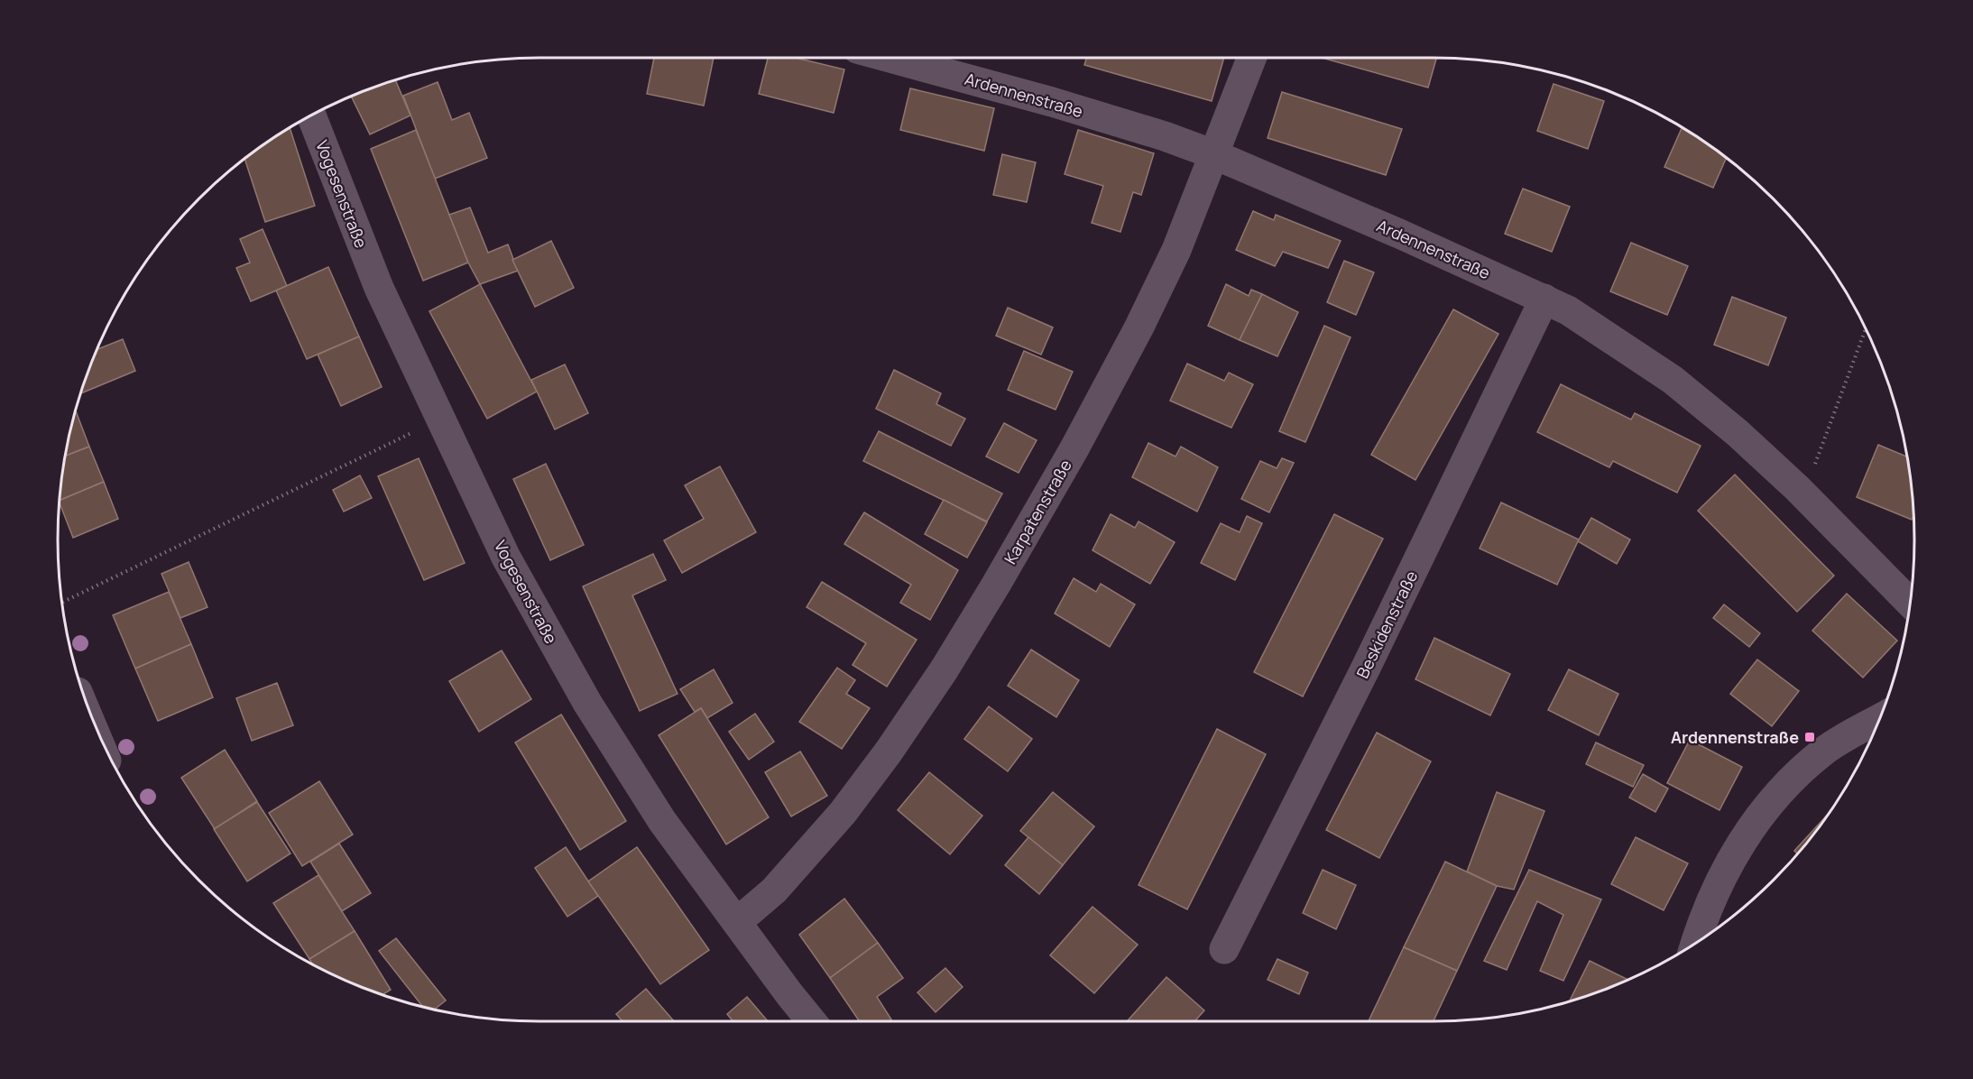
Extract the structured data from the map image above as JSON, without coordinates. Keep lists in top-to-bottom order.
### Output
{
  "streets": {
    "street": [
      "Ardennenstraße",
      "Vogesenstraße",
      "Karpatenstraße",
      "Beskidenstraße"
    ]
  },
  "crossings": [
    ["Ardennenstraße", "Karpatenstraße"],
    ["Ardennenstraße", "Beskidenstraße"],
    ["Vogesenstraße", "Karpatenstraße"]
  ],
  "places": {
    "transit": ["Ardennenstraße"]
  }
}
